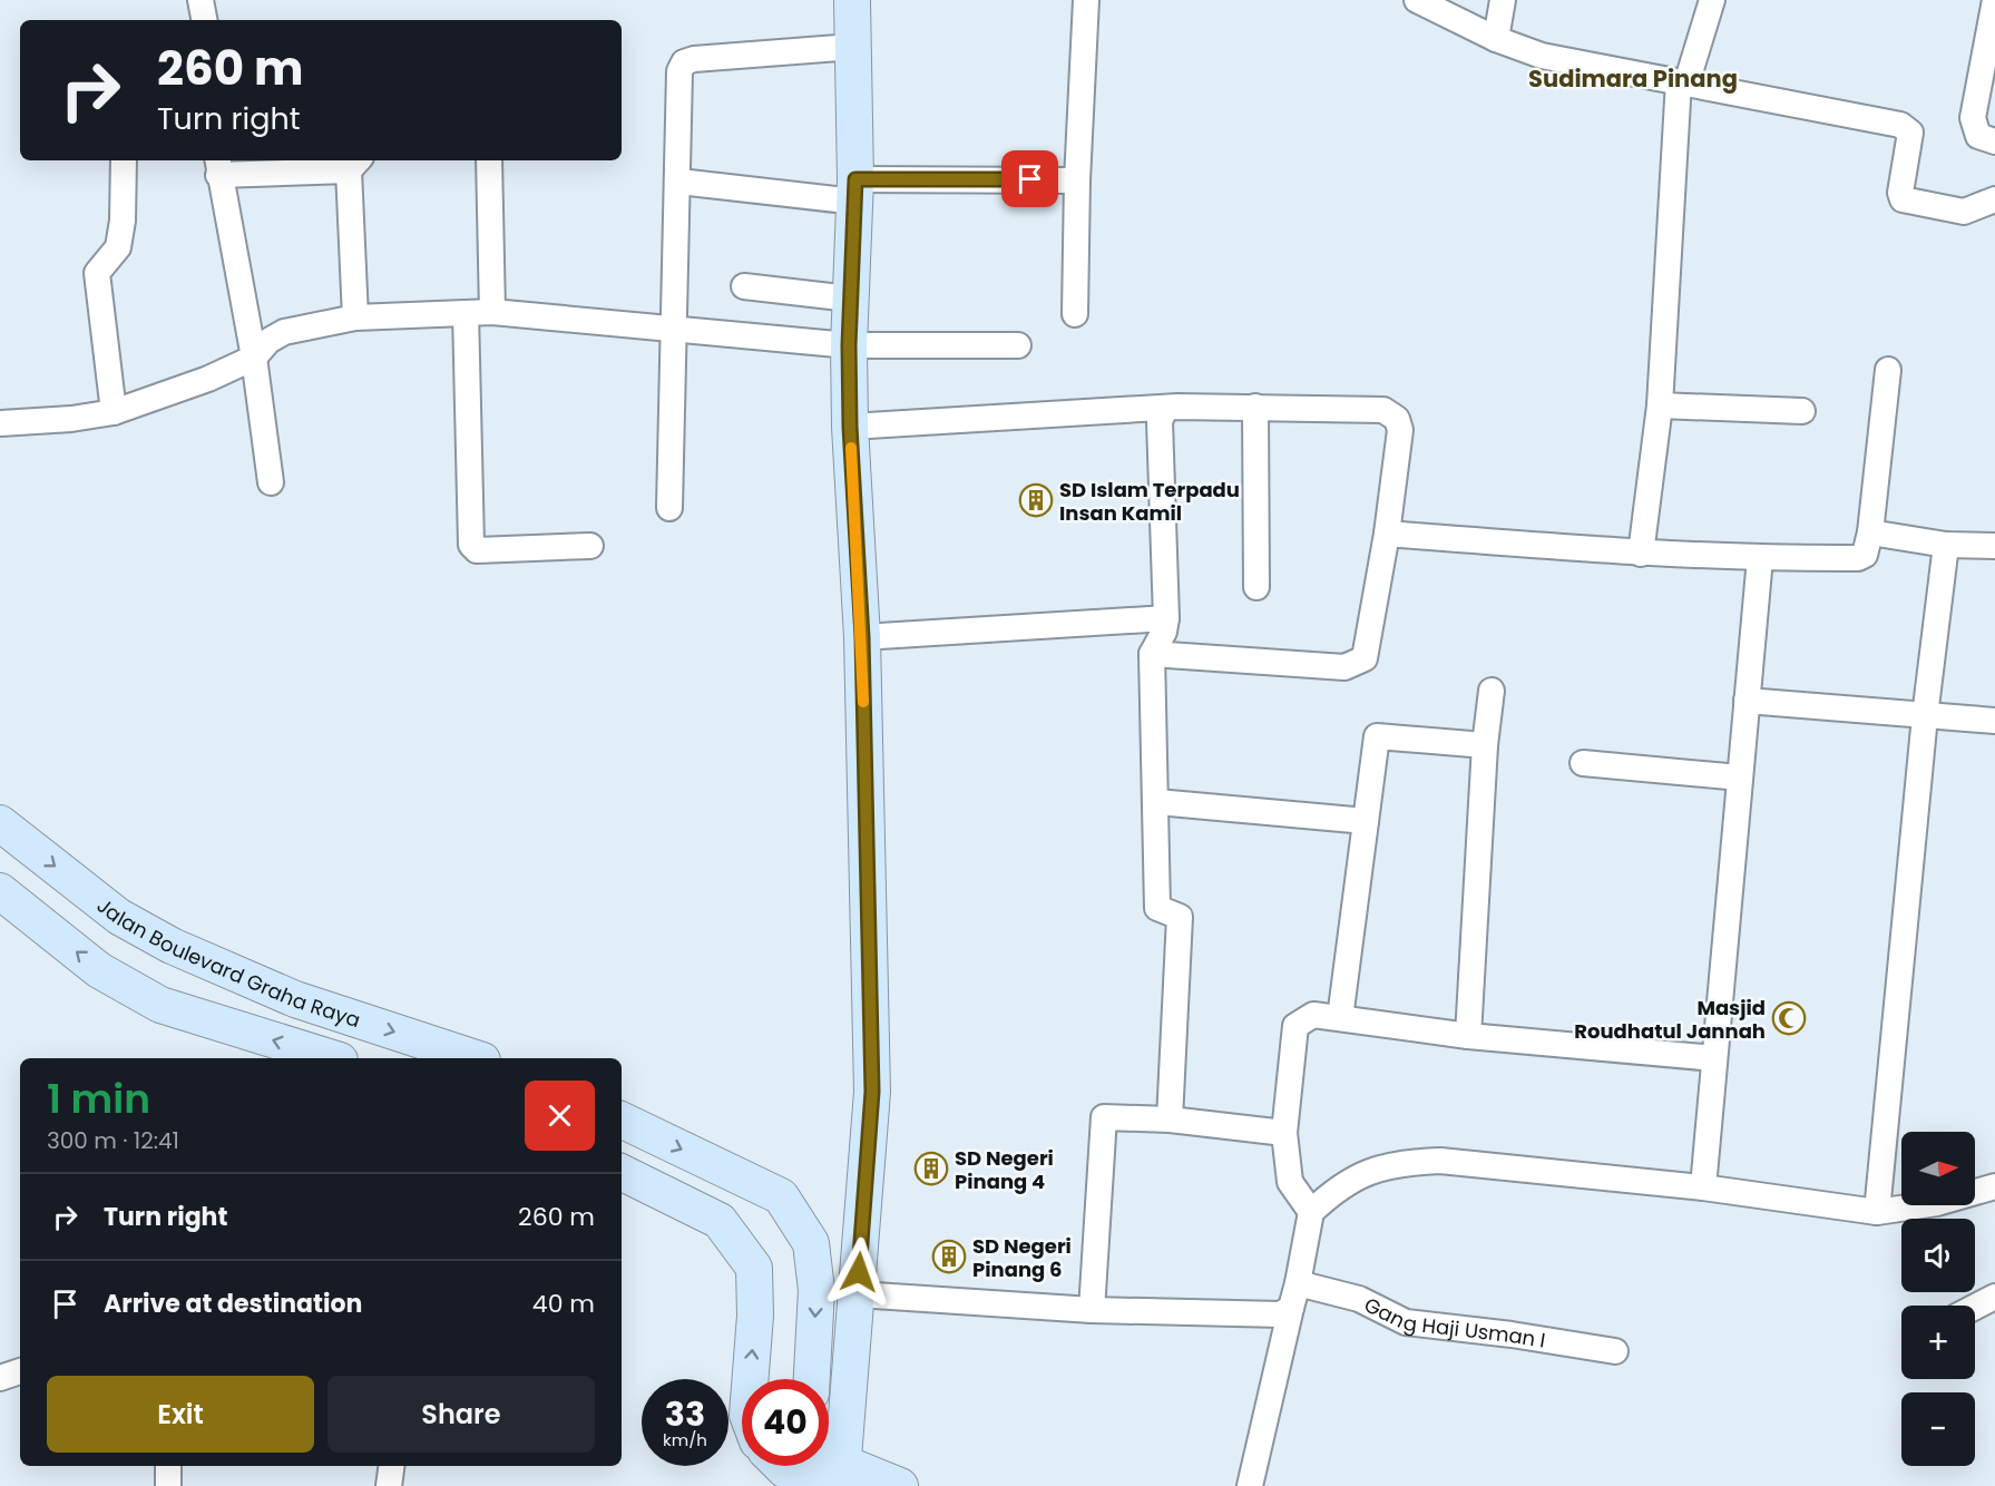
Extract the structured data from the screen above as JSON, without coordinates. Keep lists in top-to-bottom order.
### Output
{
  "streets": {
    "main road": ["Jalan Boulevard Graha Raya"],
    "street": ["Gang Haji Usman I"]
  },
  "districts": ["Sudimara Pinang"],
  "places": {
    "building": ["SD Islam Terpadu Insan Kamil", "SD Negeri Pinang 4", "SD Negeri Pinang 6"],
    "mosque": ["Masjid Roudhatul Jannah"]
  },
  "north": "right",
  "page": {
    "turn": ["260 m", "Turn right"],
    "heading": ["1 min", "300 m · 12:41"],
    "map_buttons": ["+", "−"],
    "list": [
      {
        "name": "Turn right",
        "value": "260 m"
      },
      {
        "name": "Arrive at destination",
        "value": "40 m"
      }
    ],
    "buttons": ["Exit", "Share"],
    "speed": "33 km/h",
    "limit": "40"
  }
}
